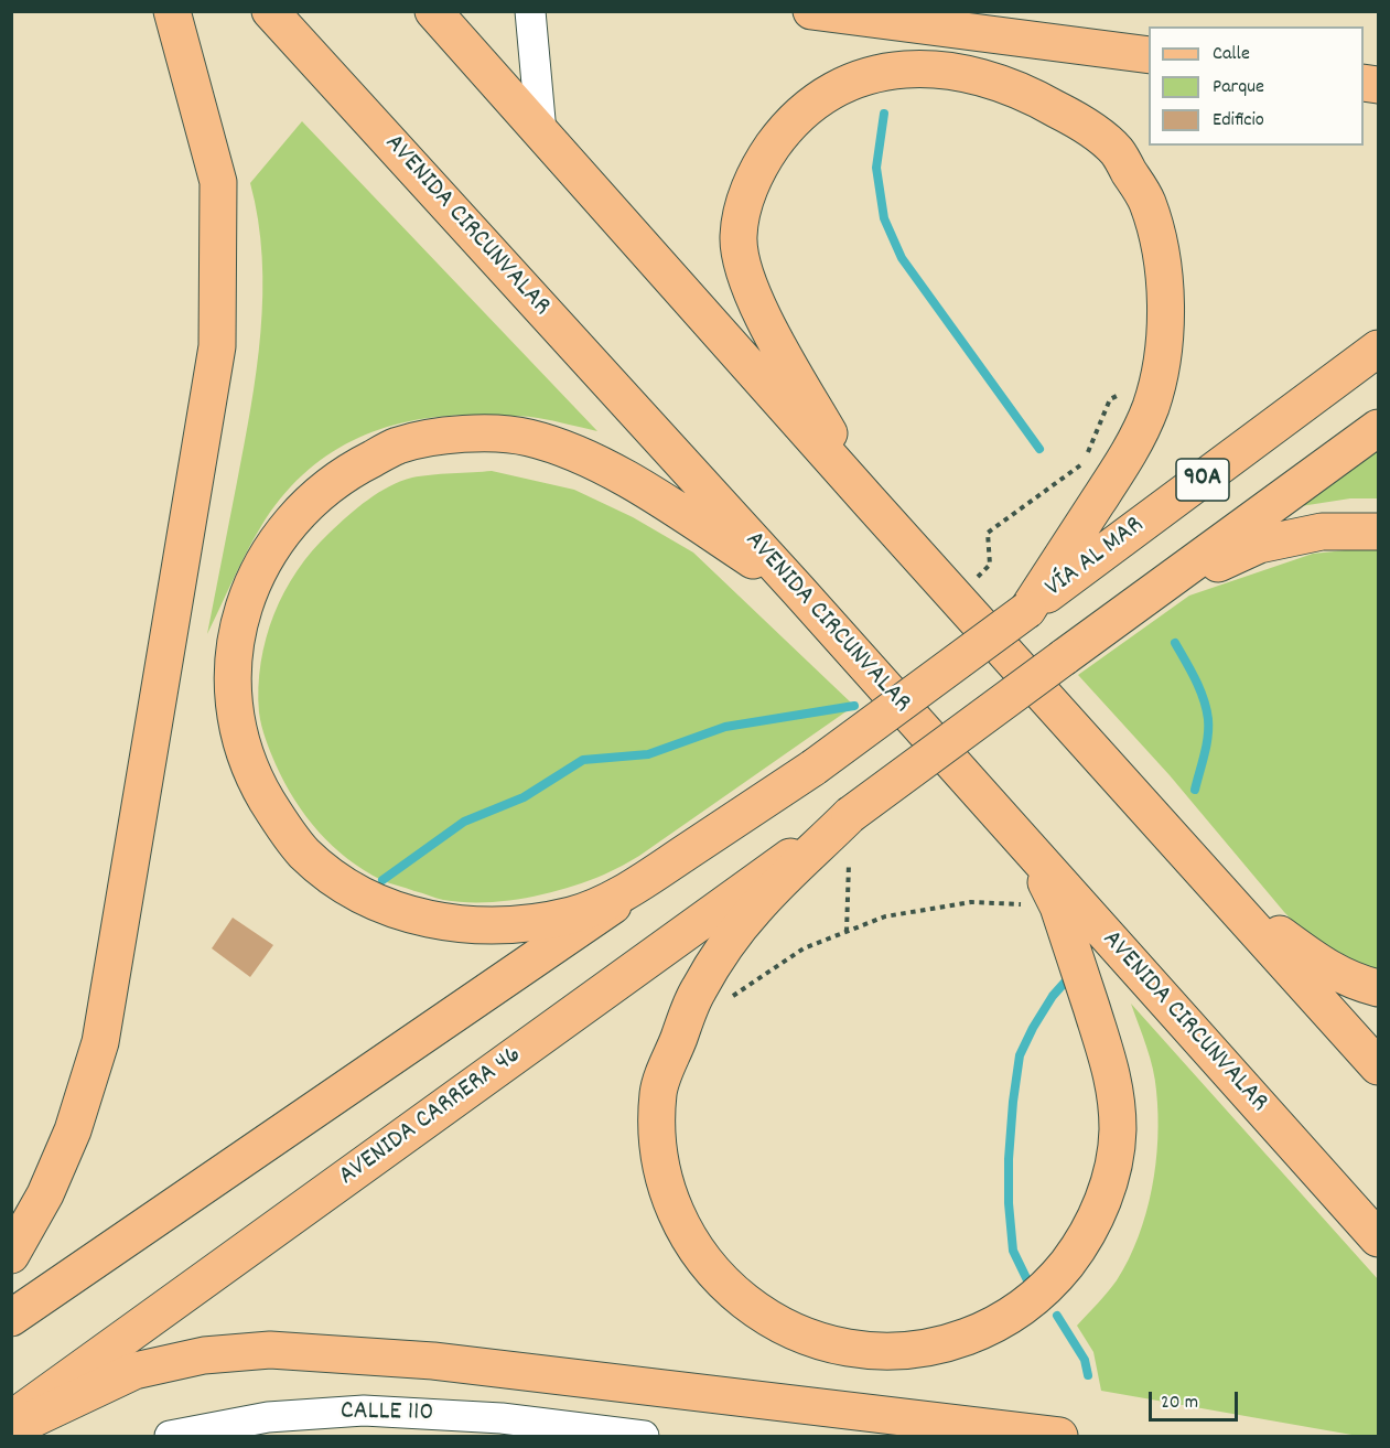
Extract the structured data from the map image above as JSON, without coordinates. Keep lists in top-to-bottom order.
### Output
{
  "streets": {
    "main road": [
      "AVENIDA CIRCUNVALAR",
      "90A",
      "VÍA AL MAR",
      "AVENIDA CARRERA 46"
    ],
    "street": ["CALLE 110"]
  },
  "crossings": [
    ["90A", "AVENIDA CARRERA 46"]
  ],
  "legend": ["Calle", "Parque", "Edificio"],
  "scale_bar": "20 m"
}
